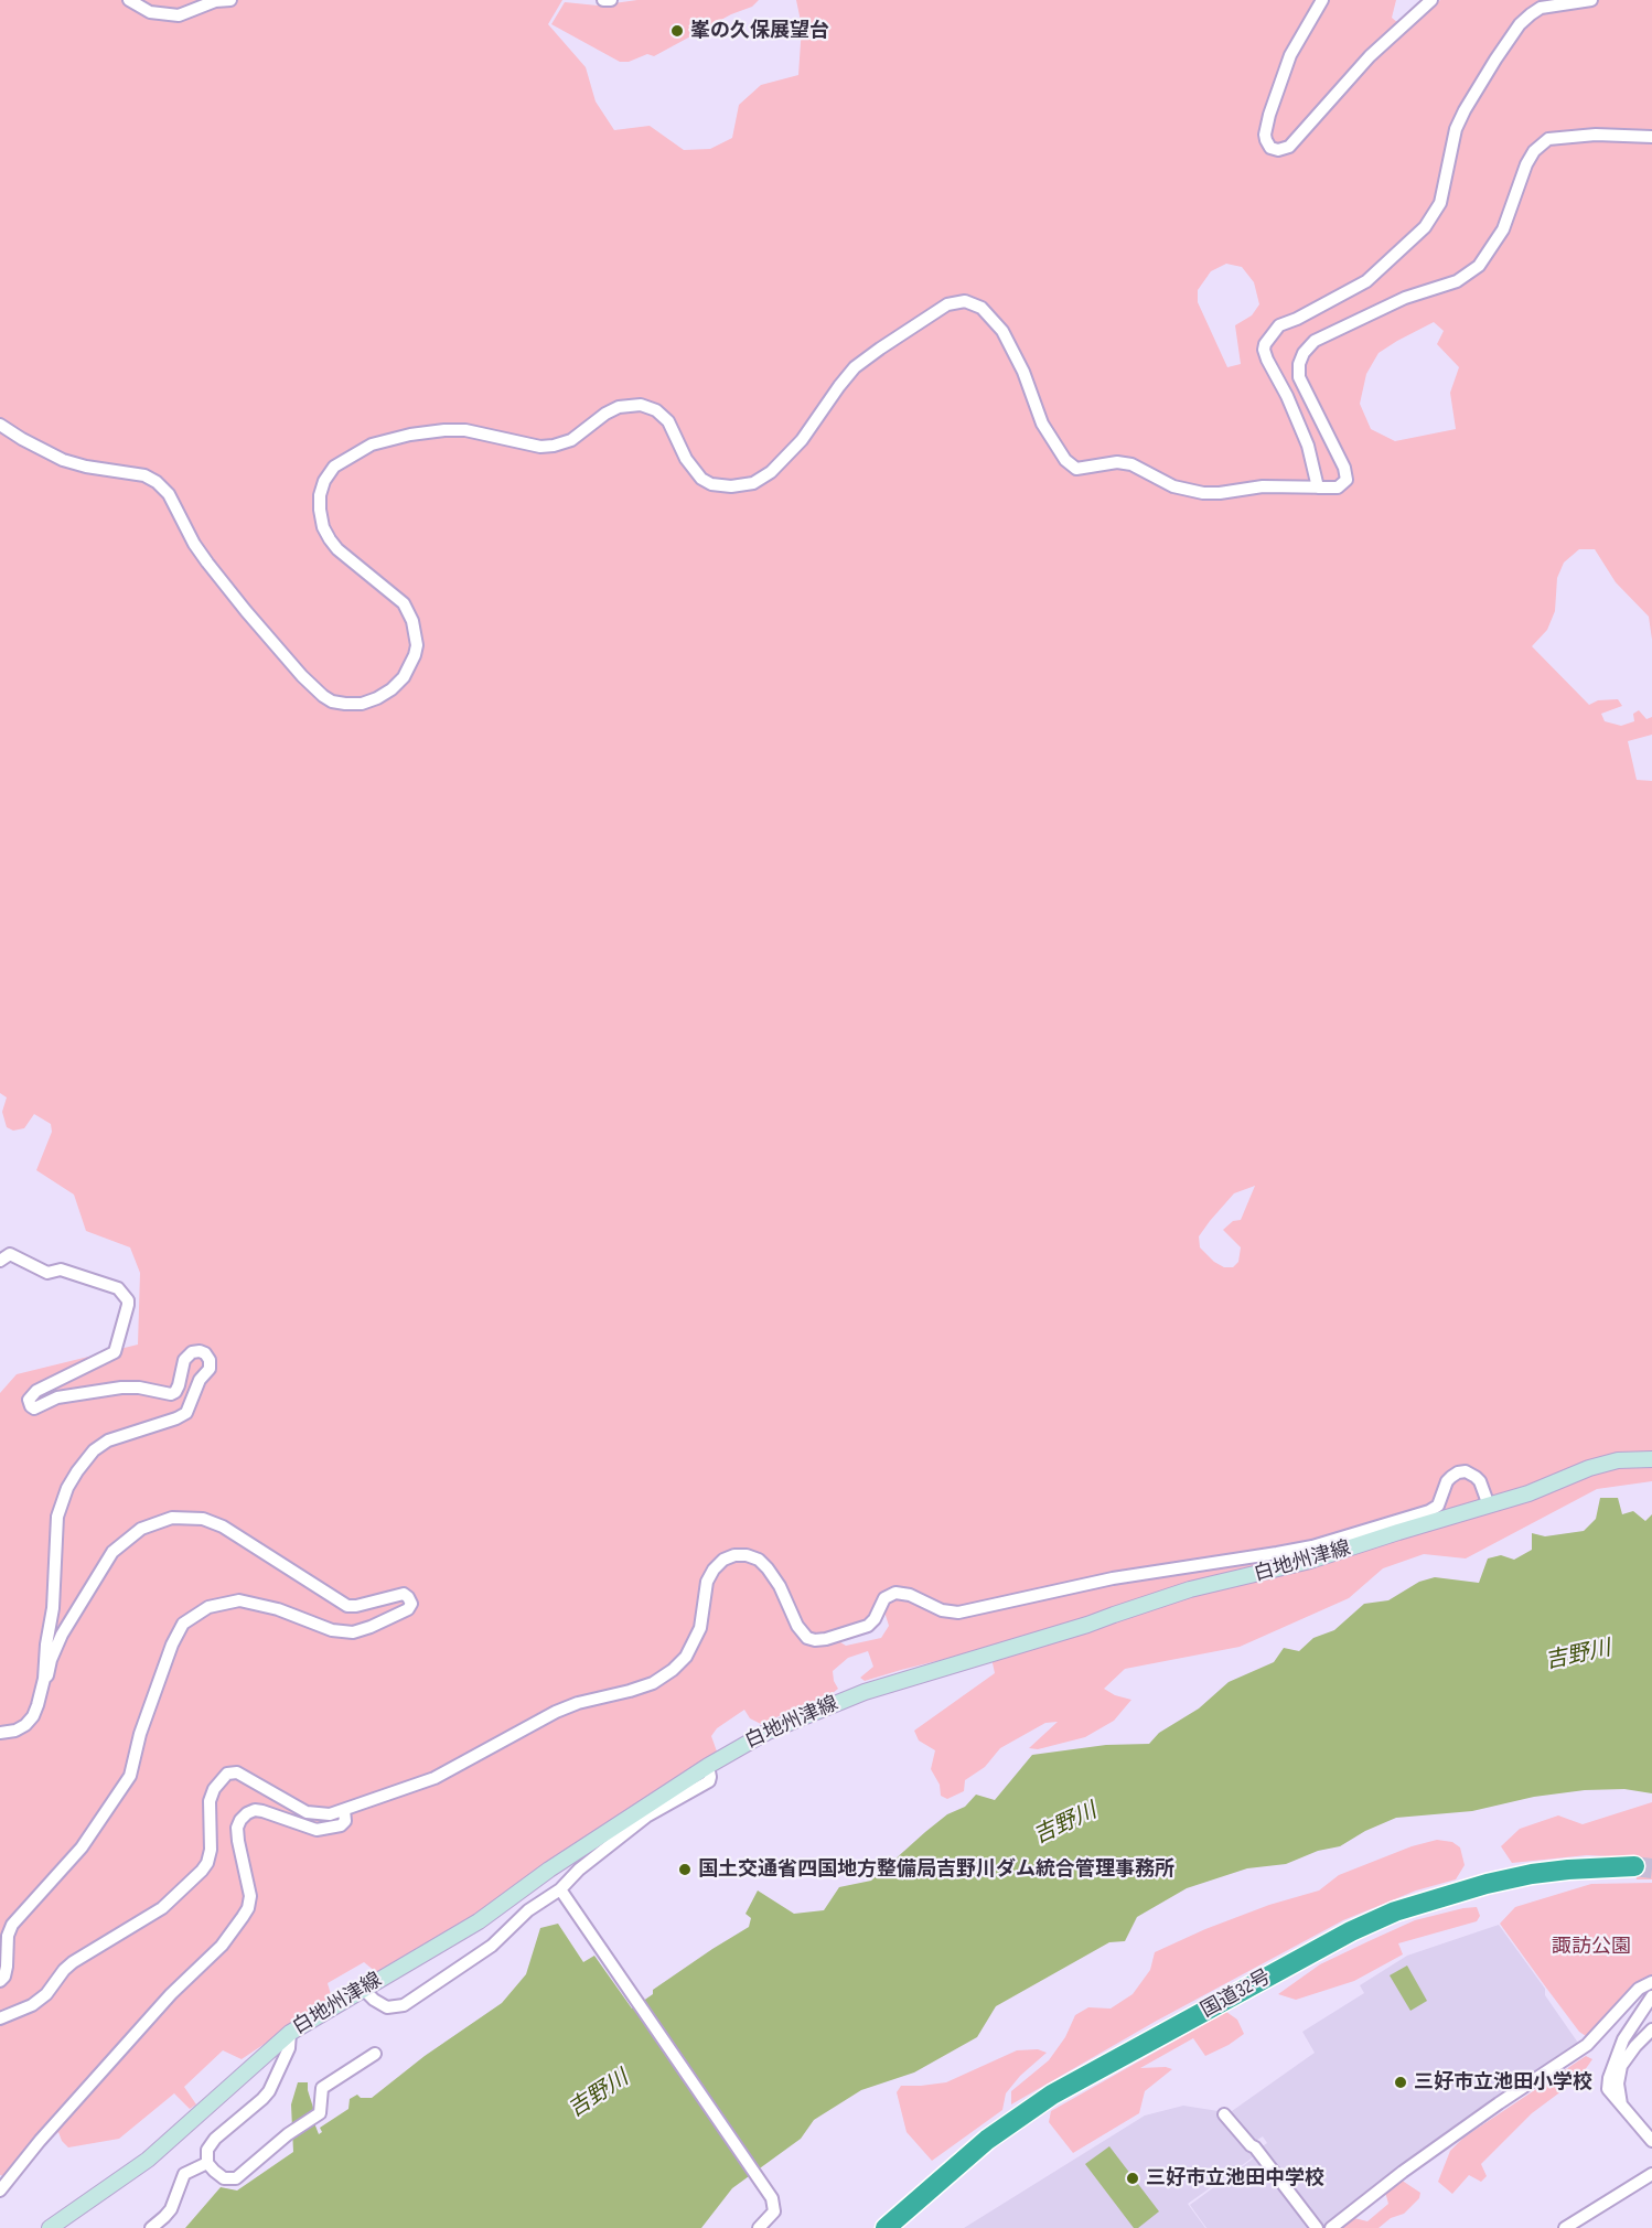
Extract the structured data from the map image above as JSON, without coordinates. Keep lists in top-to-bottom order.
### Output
{
  "streets": {
    "highway": ["国道32号"],
    "main road": ["白地州津線"]
  },
  "water": ["吉野川"],
  "parks": ["諏訪公園"],
  "places": [
    "峯の久保展望台",
    "国土交通省四国地方整備局吉野川ダム統合管理事務所",
    "三好市立池田小学校",
    "三好市立池田中学校"
  ]
}
